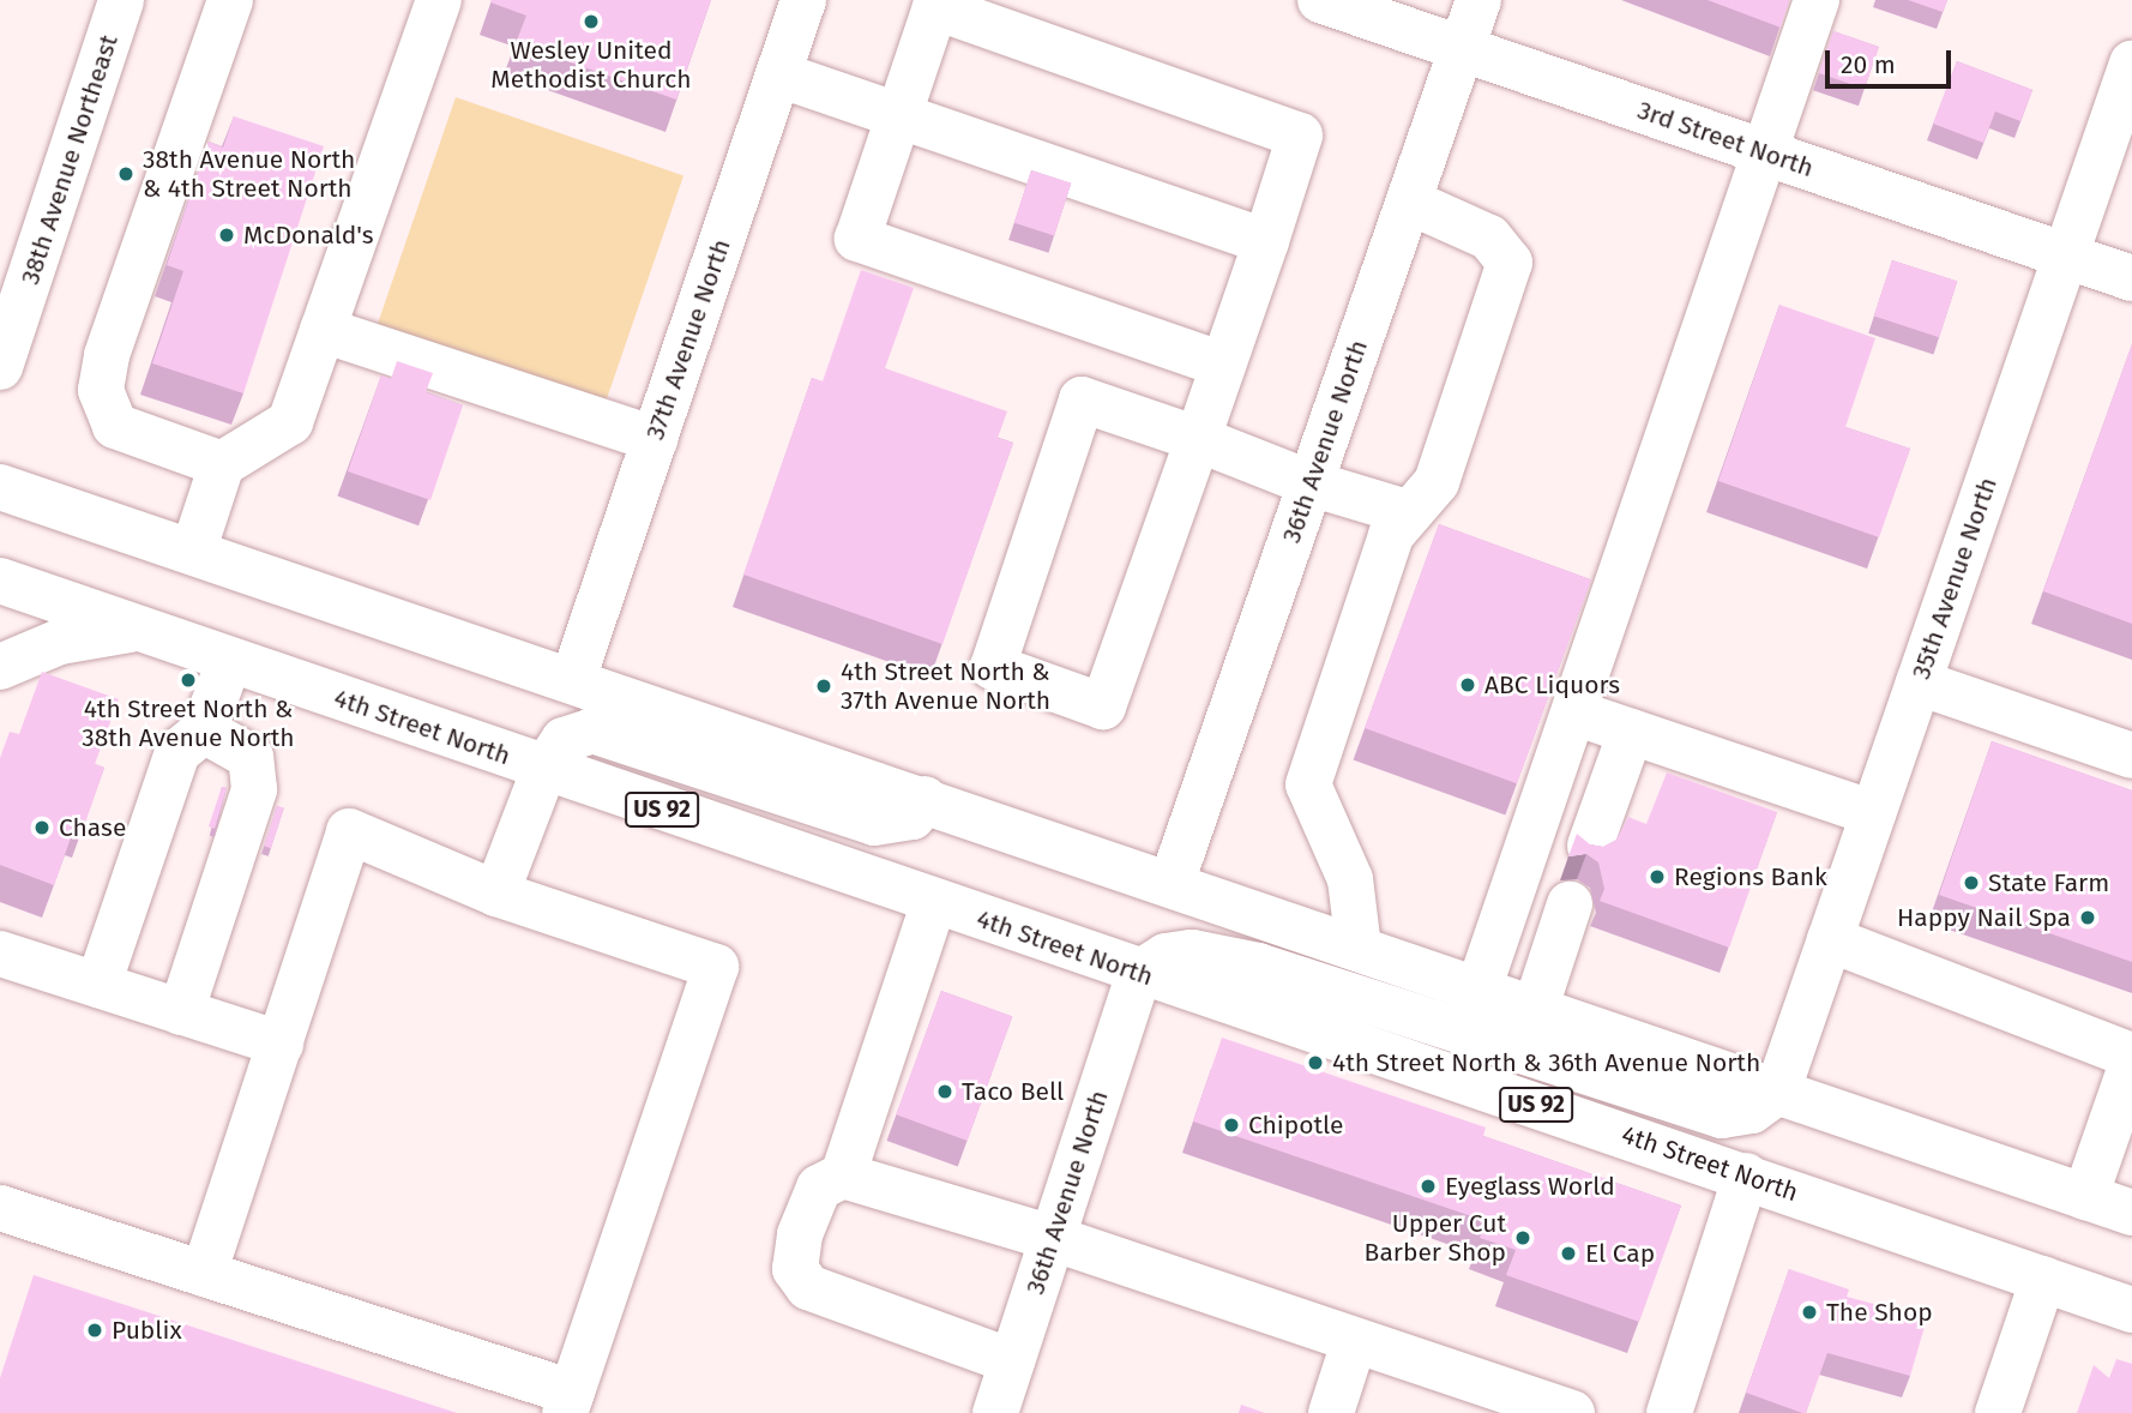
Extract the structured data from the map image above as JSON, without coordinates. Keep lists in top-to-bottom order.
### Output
{
  "streets": {
    "main road": [
      "3rd Street North",
      "38th Avenue Northeast",
      "37th Avenue North",
      "36th Avenue North",
      "35th Avenue North",
      "4th Street North",
      "US 92"
    ]
  },
  "crossings": [
    ["3rd Street North", "36th Avenue North"],
    ["3rd Street North", "35th Avenue North"],
    ["36th Avenue North", "4th Street North"]
  ],
  "places": [
    "Wesley United Methodist Church",
    "38th Avenue North & 4th Street North",
    "McDonald's",
    "4th Street North & 38th Avenue North",
    "ABC Liquors",
    "4th Street North & 37th Avenue North",
    "Chase",
    "Regions Bank",
    "State Farm",
    "Happy Nail Spa",
    "4th Street North & 36th Avenue North",
    "Taco Bell",
    "Chipotle",
    "Eyeglass World",
    "Upper Cut Barber Shop",
    "El Cap",
    "The Shop",
    "Publix"
  ],
  "scale_bar": "20 m"
}
